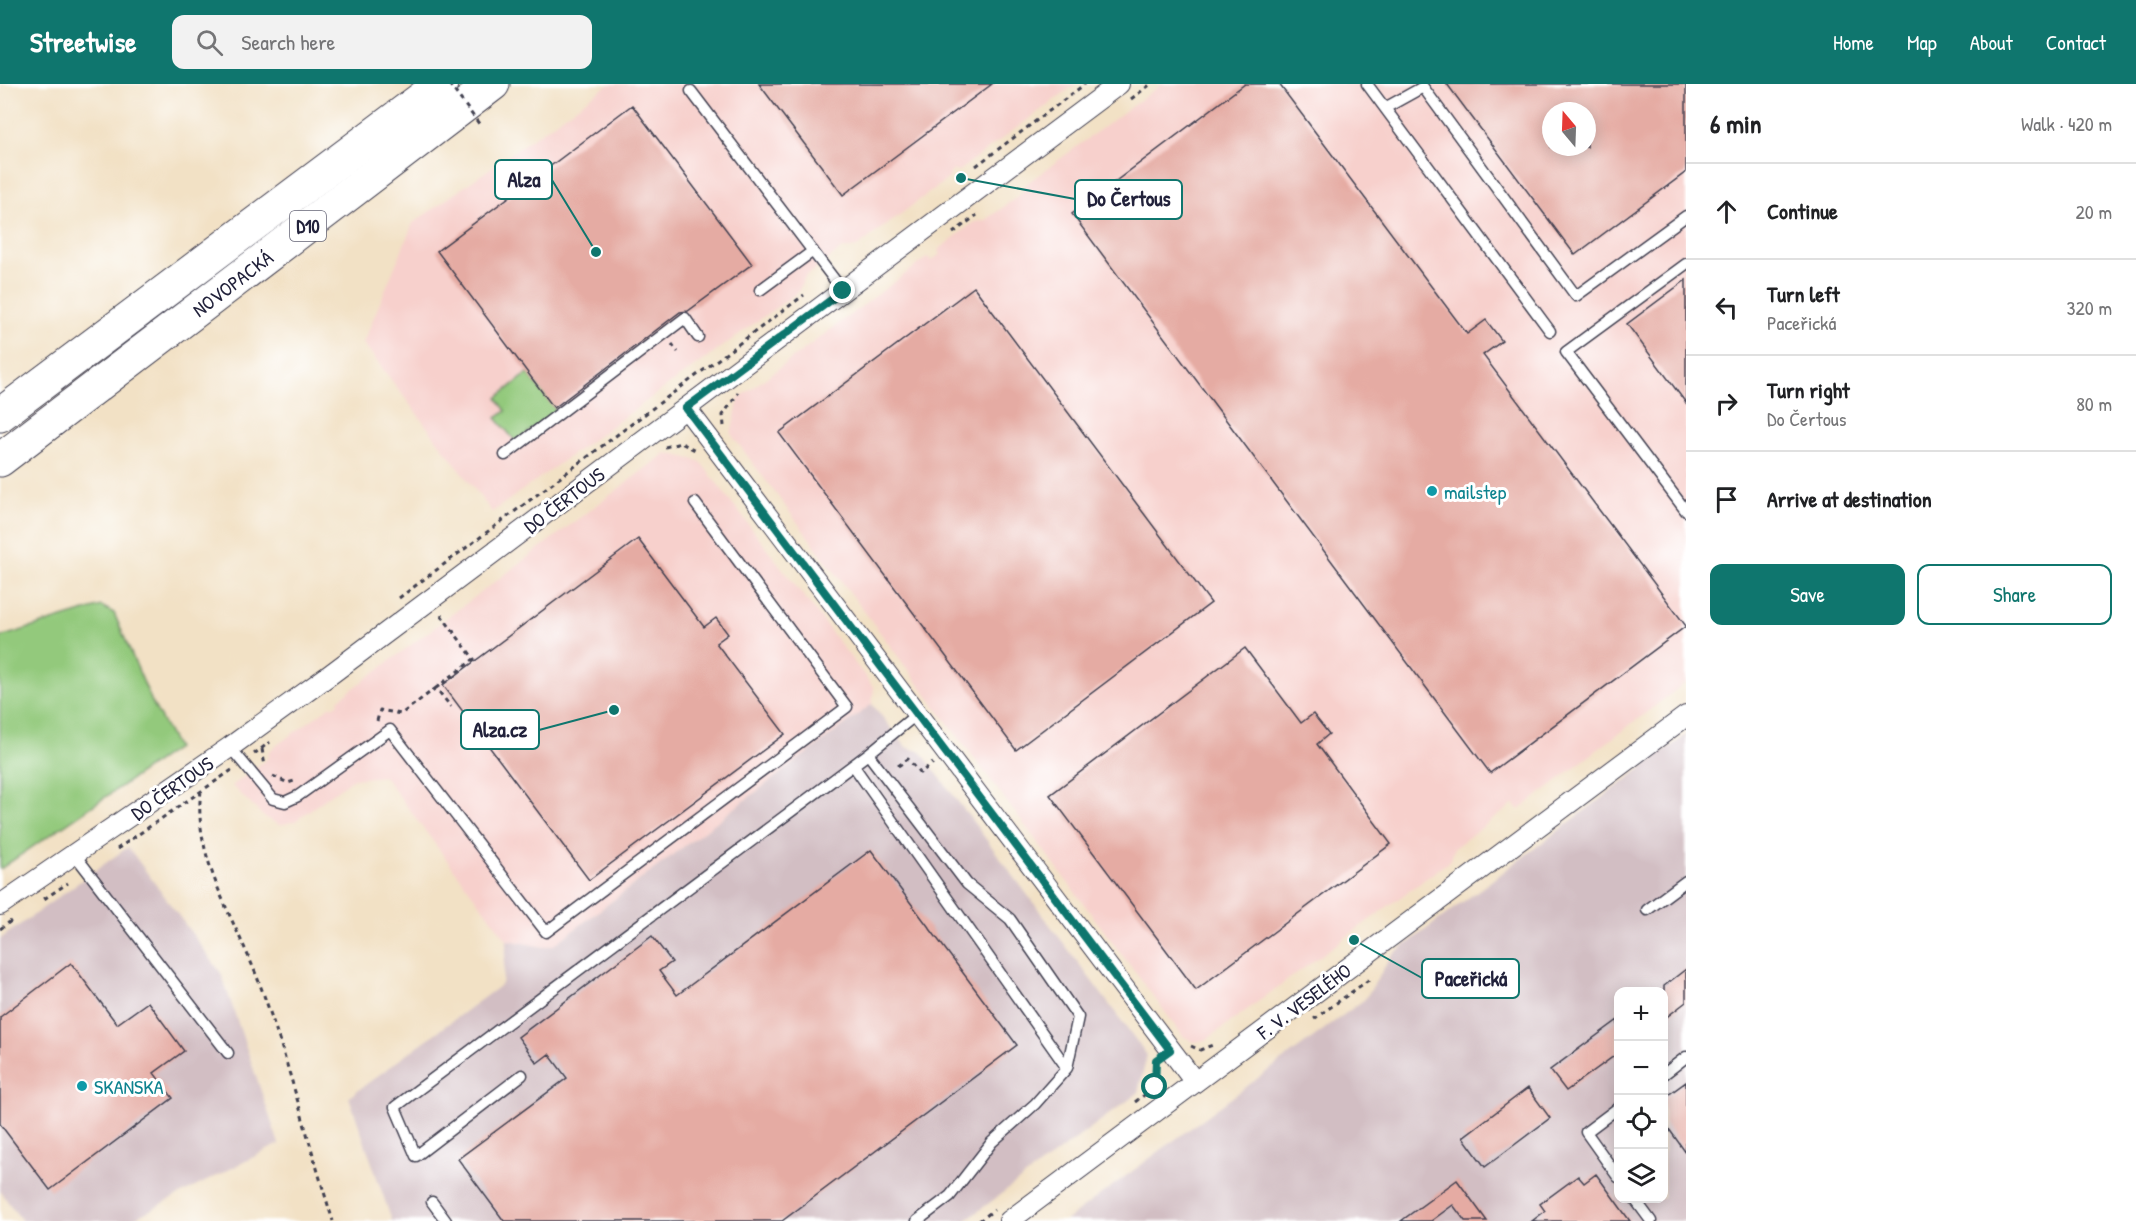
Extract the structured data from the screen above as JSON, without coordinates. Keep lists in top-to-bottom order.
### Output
{
  "streets": {
    "highway": ["D10", "NOVOPACKÁ"],
    "street": ["DO ČERTOUS", "F. V. VESELÉHO"]
  },
  "places": [
    "Do Čertous",
    "Alza",
    "mailstep",
    "Alza.cz",
    "Paceřická",
    "SKANSKA"
  ],
  "north": "top",
  "page": {
    "header": "Streetwise",
    "search": "Search here",
    "nav": [
      "Home",
      "Map",
      "About",
      "Contact"
    ],
    "heading": ["6 min", "Walk · 420 m"],
    "list": [
      ["Continue", "20 m"],
      ["Turn left", "Paceřická", "320 m"],
      ["Turn right", "Do Čertous", "80 m"],
      "Arrive at destination"
    ],
    "buttons": ["Save", "Share"],
    "map_buttons": ["+", "−"]
  }
}
